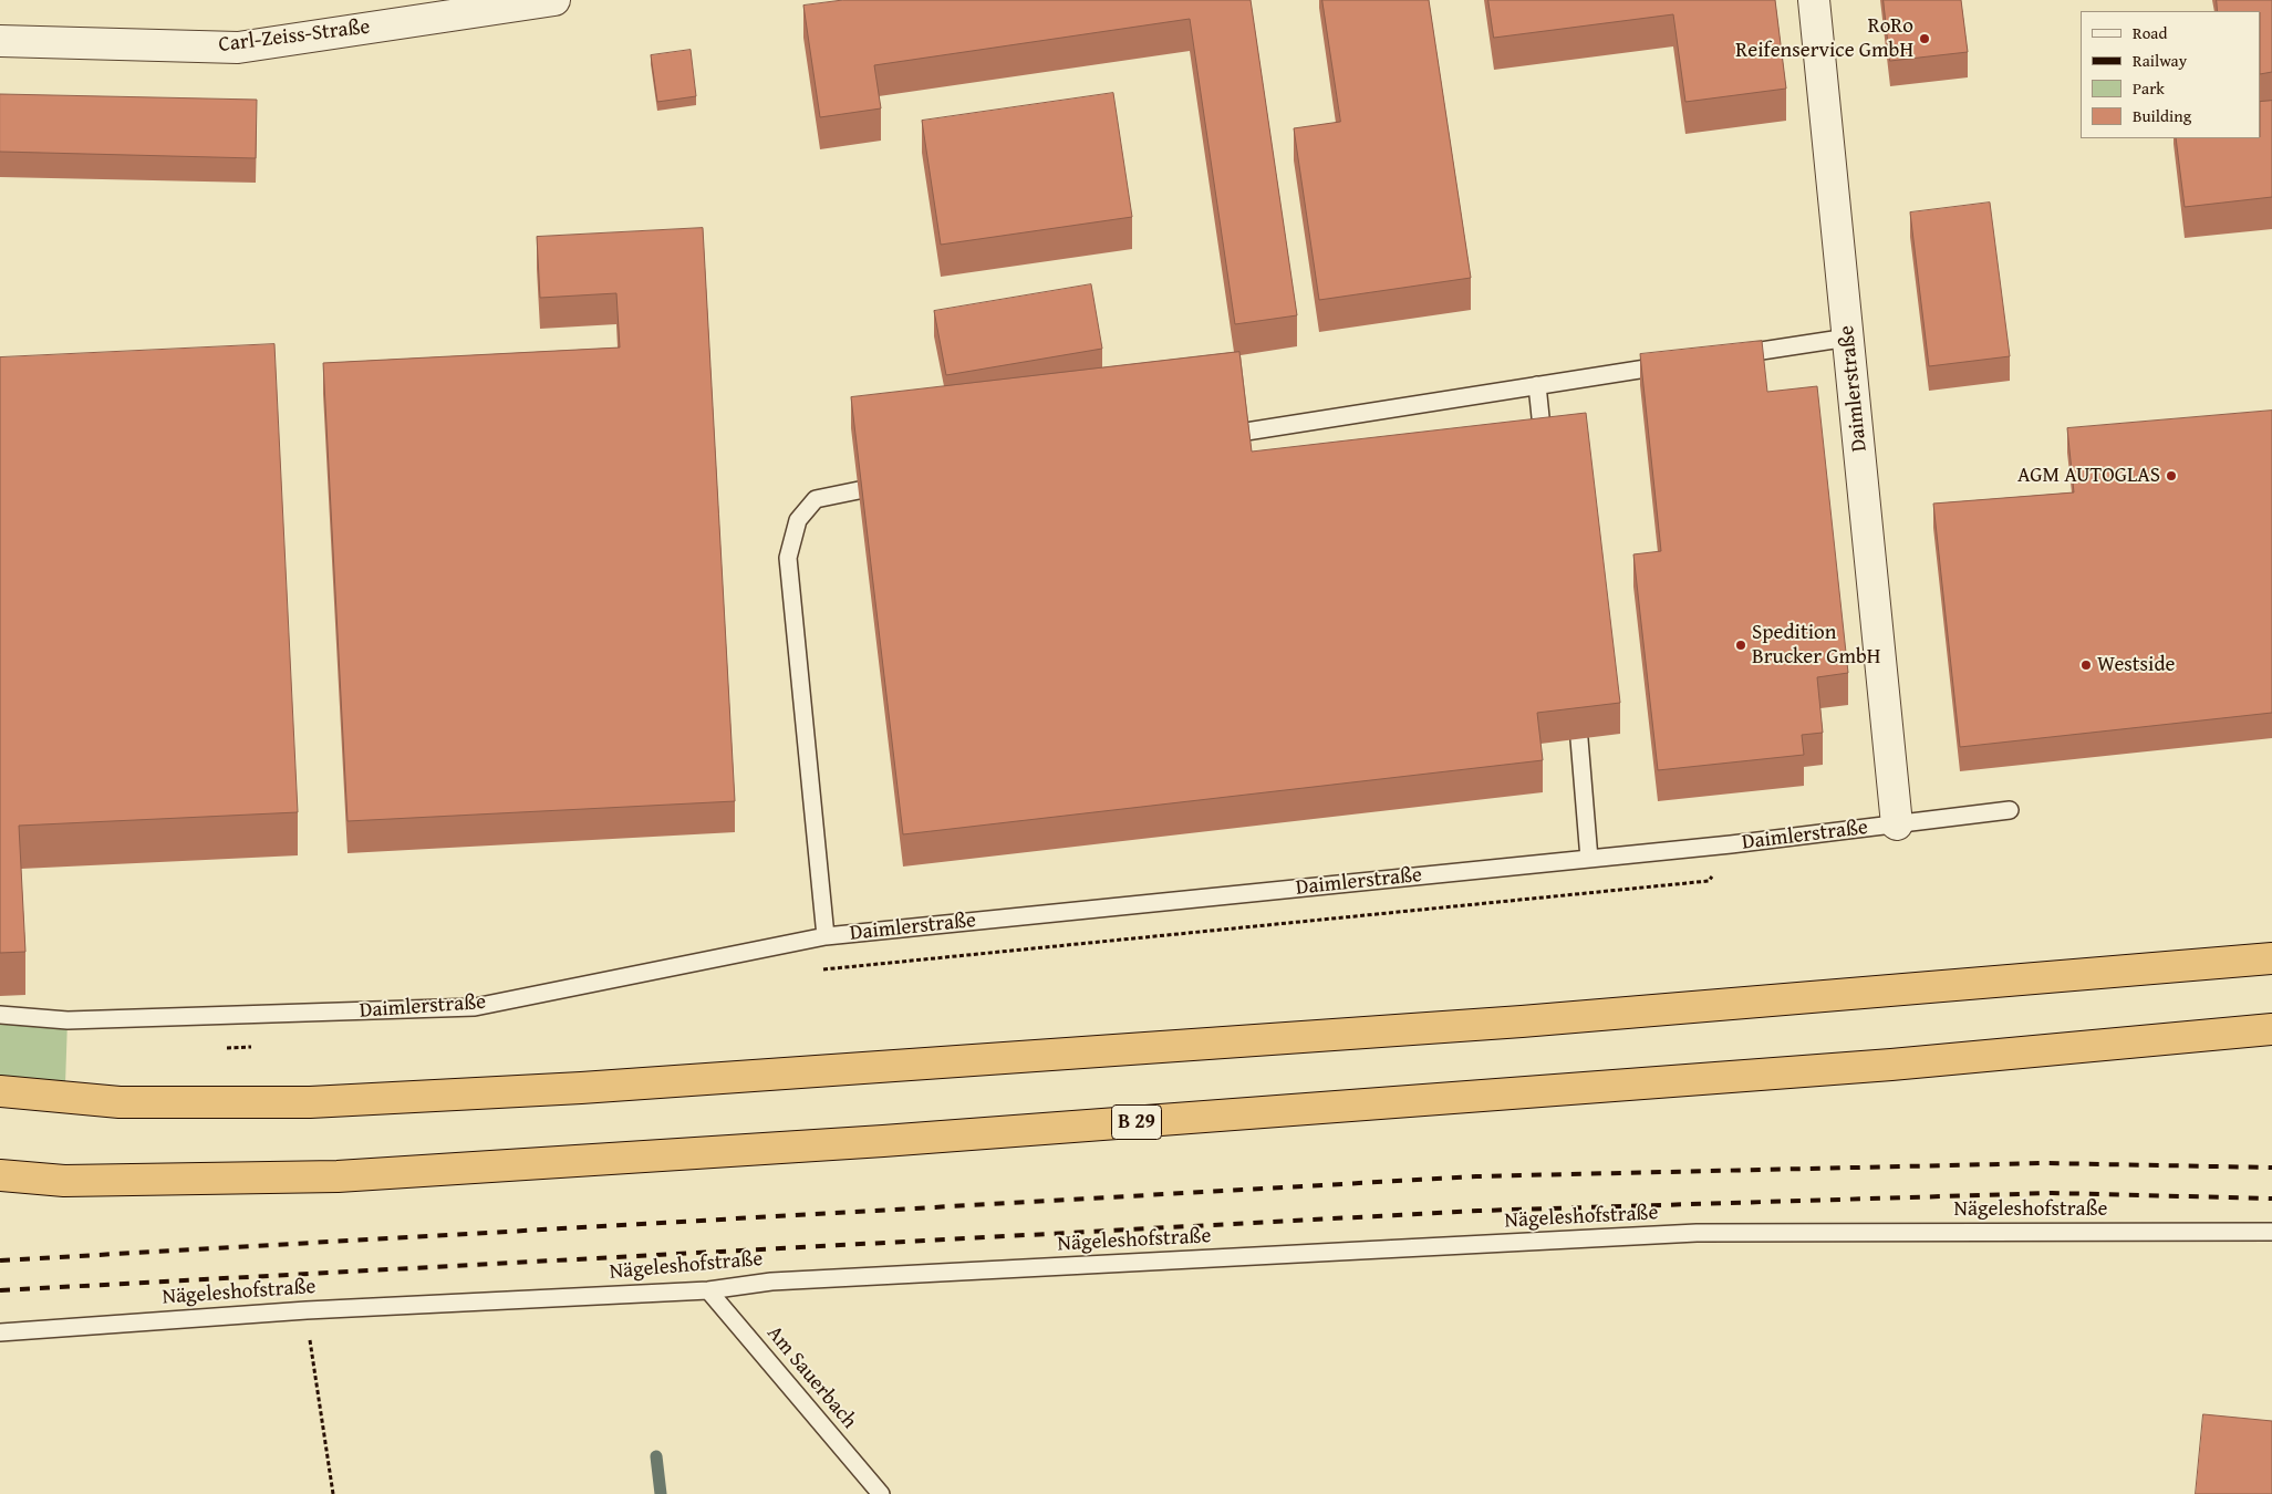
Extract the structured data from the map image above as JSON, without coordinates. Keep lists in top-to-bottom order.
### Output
{
  "streets": {
    "highway": ["B 29"],
    "street": ["Carl-Zeiss-Straße", "Daimlerstraße"],
    "lane": ["Nägeleshofstraße", "Am Sauerbach"]
  },
  "crossings": [
    ["Nägeleshofstraße", "Am Sauerbach"]
  ],
  "places": [
    "RoRo Reifenservice GmbH",
    "AGM AUTOGLAS",
    "Spedition Brucker GmbH",
    "Westside"
  ],
  "legend": [
    "Road",
    "Railway",
    "Park",
    "Building"
  ]
}
